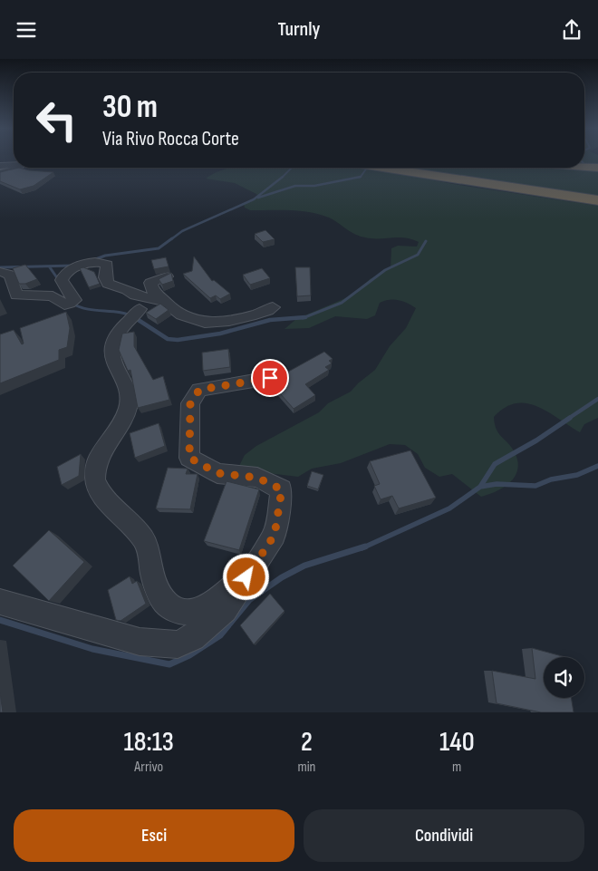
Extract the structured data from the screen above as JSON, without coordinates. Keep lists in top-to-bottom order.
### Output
{
  "page": {
    "header": "Turnly",
    "turn": ["30 m", "Via Rivo Rocca Corte"],
    "eta": [
      "18:13",
      "Arrivo",
      "2",
      "min",
      "140",
      "m"
    ],
    "buttons": ["Esci", "Condividi"]
  }
}
